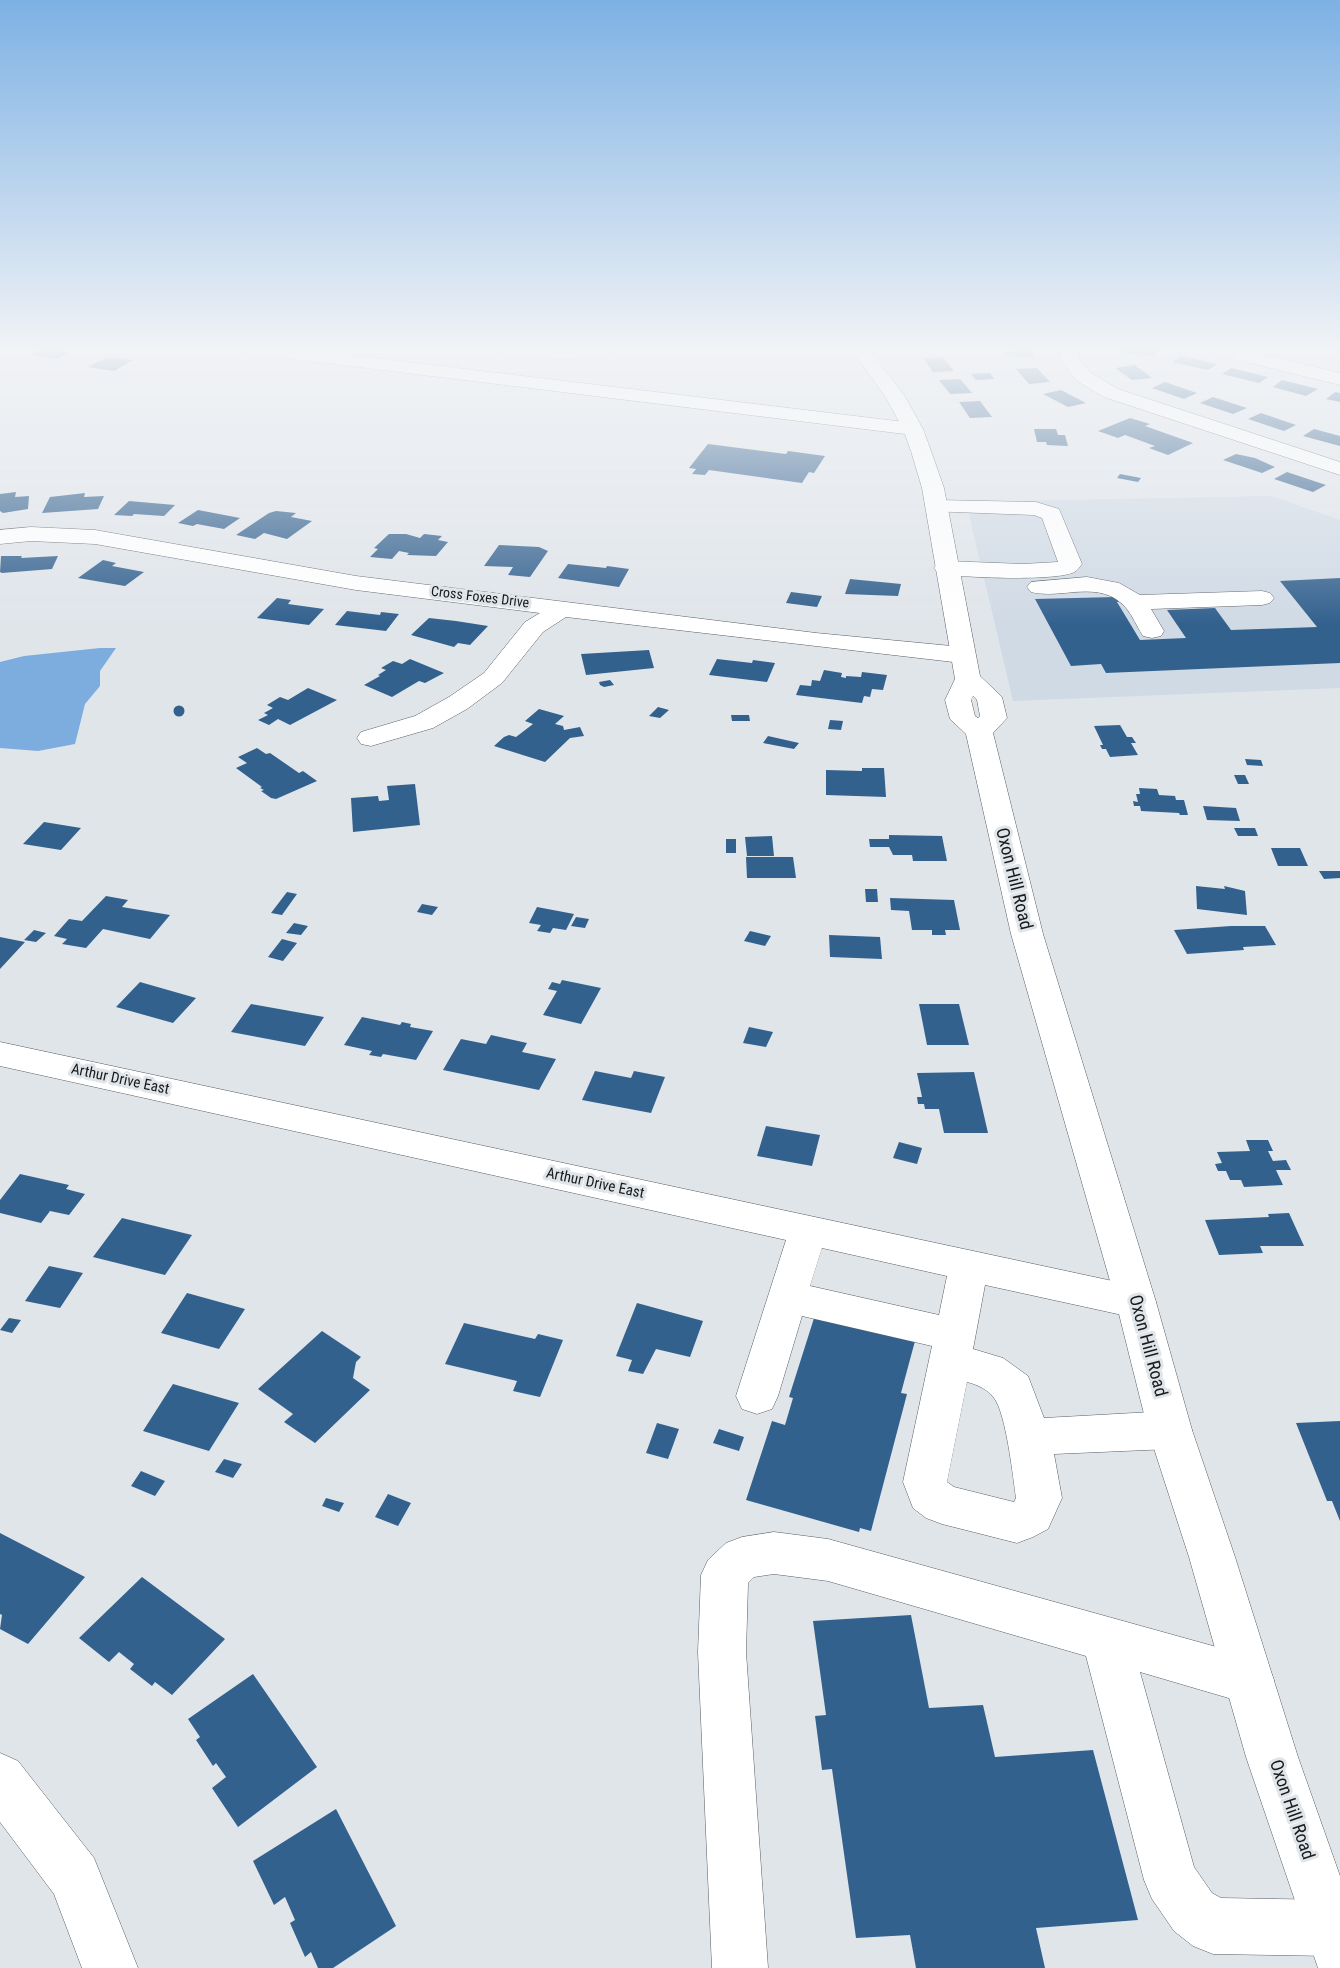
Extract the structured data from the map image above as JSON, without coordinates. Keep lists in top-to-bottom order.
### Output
{
  "streets": {
    "street": ["Cross Foxes Drive", "Oxon Hill Road", "Arthur Drive East"]
  },
  "crossings": [
    ["Cross Foxes Drive", "Oxon Hill Road"],
    ["Oxon Hill Road", "Arthur Drive East"]
  ]
}
